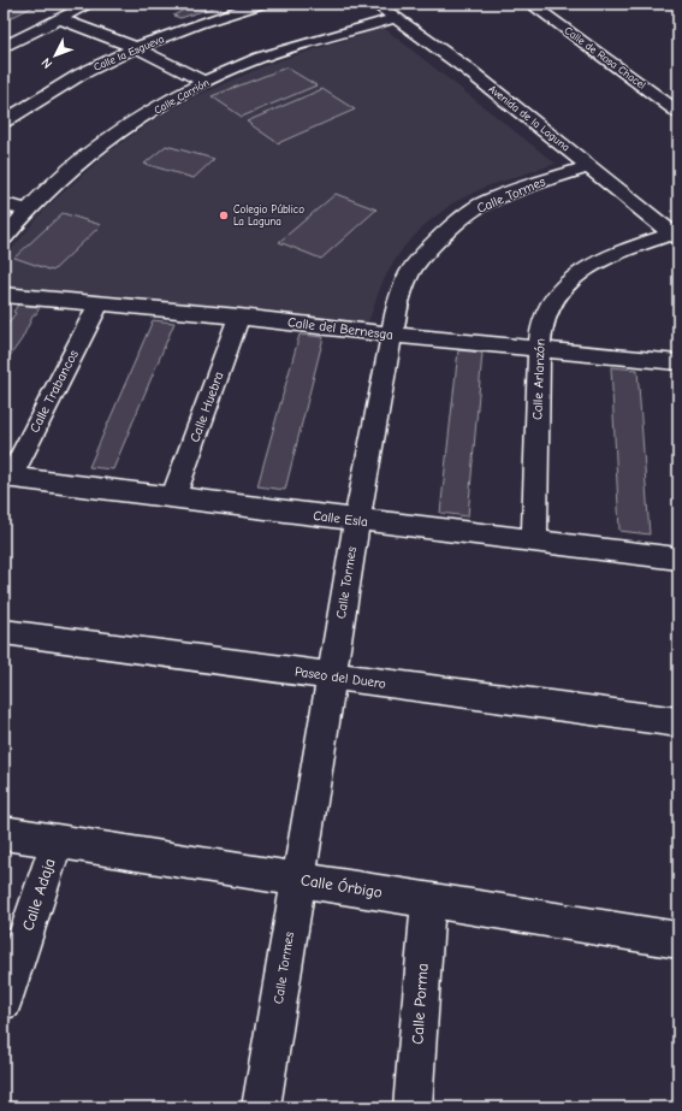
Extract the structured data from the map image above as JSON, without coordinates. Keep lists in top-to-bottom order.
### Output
{
  "streets": {
    "street": [
      "Calle la Esgueva",
      "Calle de Rosa Chacel",
      "Calle Carrión",
      "Avenida de la Laguna",
      "Calle Tormes",
      "Calle del Bernesga",
      "Calle Arlanzón",
      "Calle Trabancos",
      "Calle Huebra",
      "Calle Esla",
      "Paseo del Duero",
      "Calle Órbigo",
      "Calle Adaja",
      "Calle Porma"
    ]
  },
  "crossings": [
    ["Calle Carrión", "Avenida de la Laguna"],
    ["Avenida de la Laguna", "Calle Tormes"],
    ["Avenida de la Laguna", "Calle Arlanzón"],
    ["Calle Tormes", "Calle del Bernesga"],
    ["Calle Tormes", "Calle Esla"],
    ["Calle Tormes", "Paseo del Duero"],
    ["Calle Tormes", "Calle Órbigo"],
    ["Calle del Bernesga", "Calle Arlanzón"],
    ["Calle del Bernesga", "Calle Trabancos"],
    ["Calle del Bernesga", "Calle Huebra"],
    ["Calle Arlanzón", "Calle Esla"],
    ["Calle Trabancos", "Calle Esla"],
    ["Calle Huebra", "Calle Esla"],
    ["Calle Órbigo", "Calle Adaja"],
    ["Calle Órbigo", "Calle Porma"]
  ],
  "places": ["Colegio Público La Laguna"],
  "north": "bottom left"
}
